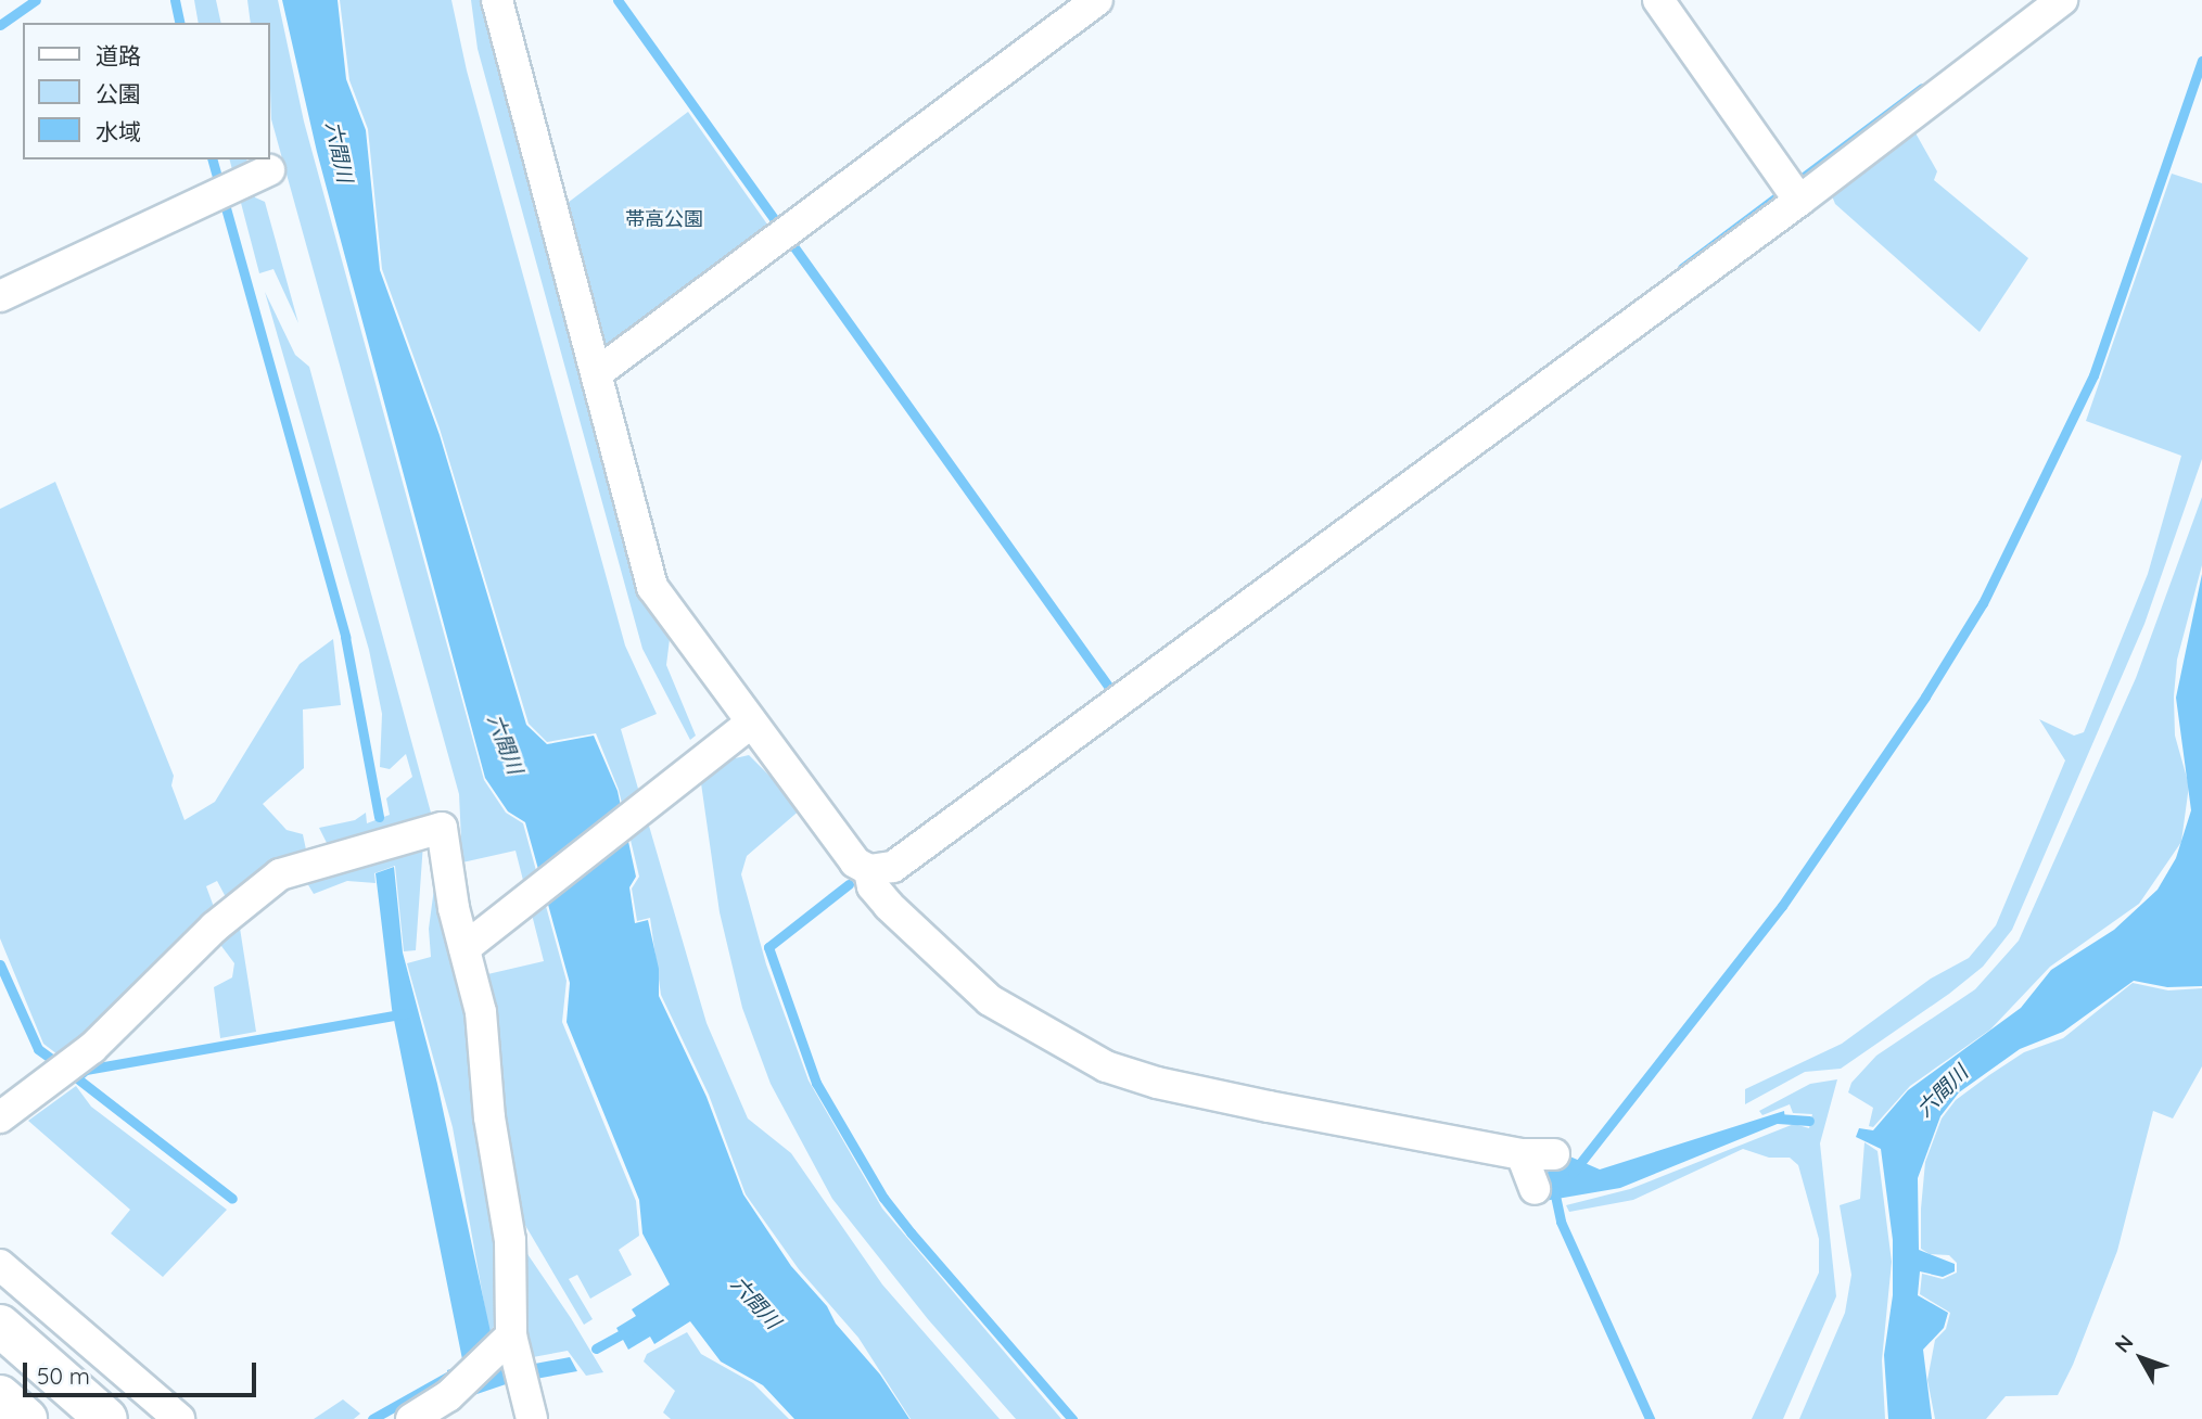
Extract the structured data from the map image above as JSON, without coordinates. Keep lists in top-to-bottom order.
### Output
{
  "water": ["六間川"],
  "parks": ["帯高公園"],
  "legend": ["道路", "公園", "水域"],
  "scale_bar": "50 m",
  "north": "top left"
}
